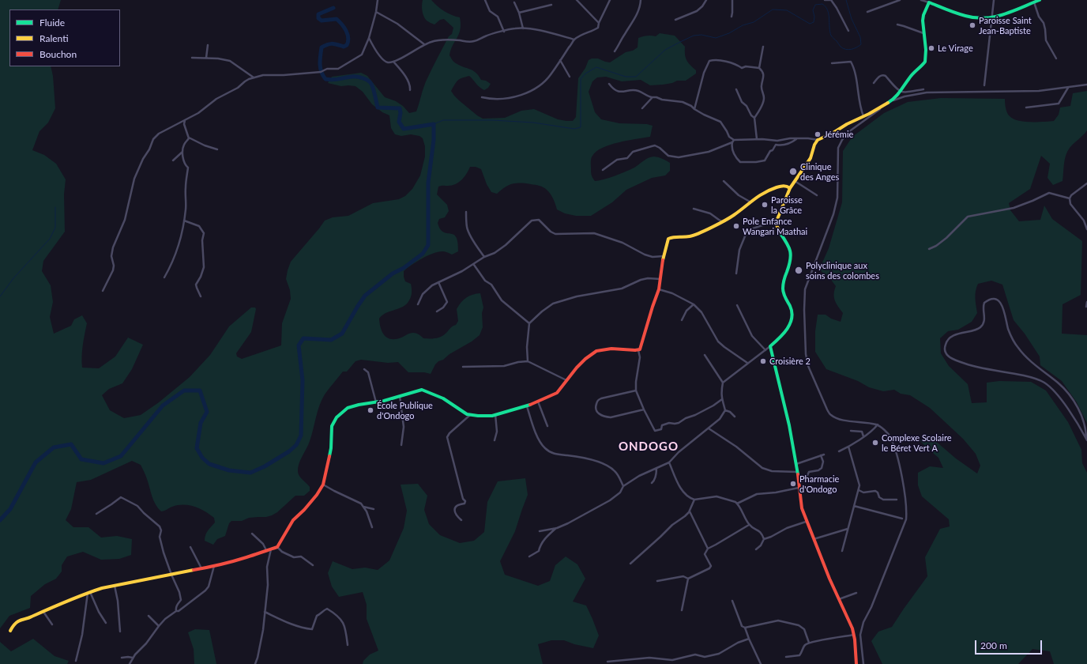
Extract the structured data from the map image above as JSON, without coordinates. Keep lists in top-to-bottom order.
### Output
{
  "districts": ["ONDOGO"],
  "places": [
    "Paroisse Saint Jean-Baptiste",
    "Le Virage",
    "Jérémie",
    "Clinique des Anges",
    "Paroisse la Grâce",
    "Pole Enfance Wangari Maathai",
    "Polyclinique aux soins des colombes",
    "Croisière 2",
    "École Publique d'Ondogo",
    "Complexe Scolaire le Béret Vert A",
    "Pharmacie d'Ondogo"
  ],
  "legend": ["Fluide", "Ralenti", "Bouchon"],
  "scale_bar": "200 m"
}
